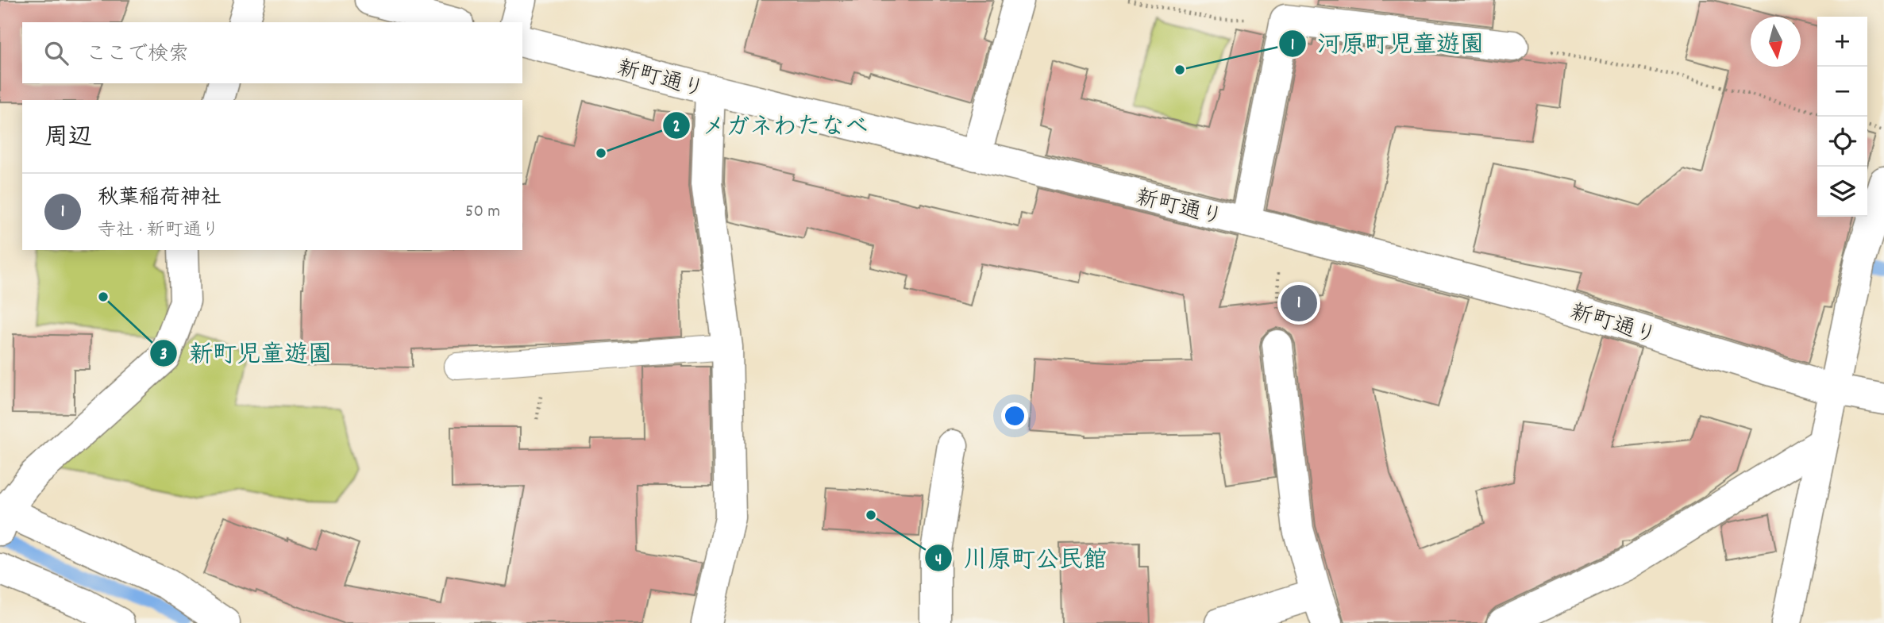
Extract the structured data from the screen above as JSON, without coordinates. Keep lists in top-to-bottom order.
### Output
{
  "streets": {
    "street": ["新町通り"]
  },
  "places": [
    "河原町児童遊園",
    "メガネわたなべ",
    "新町児童遊園",
    "川原町公民館"
  ],
  "north": "bottom",
  "page": {
    "map_buttons": ["+", "−"],
    "search": "ここで検索",
    "heading": "周辺",
    "list": [
      {
        "mark": "1",
        "name": "秋葉稲荷神社",
        "note": "寺社 · 新町通り",
        "value": "50 m"
      }
    ],
    "pins": "1"
  }
}
